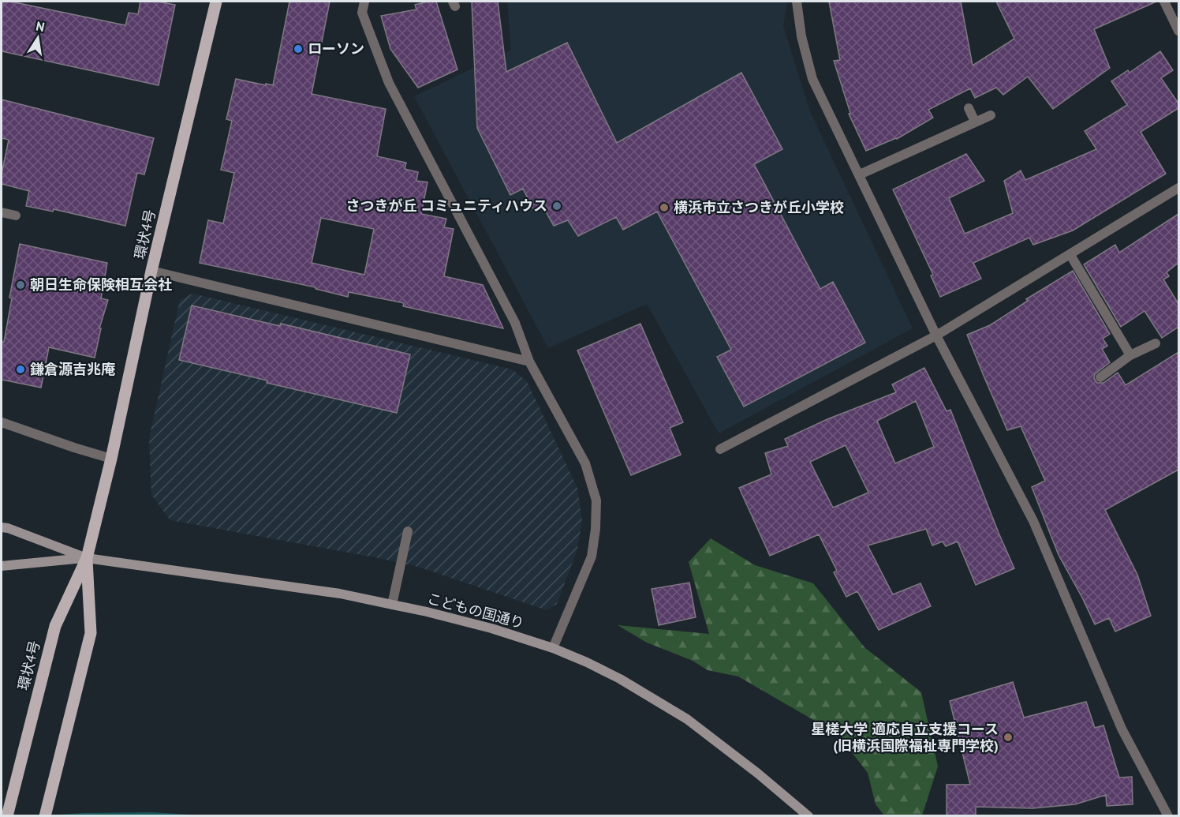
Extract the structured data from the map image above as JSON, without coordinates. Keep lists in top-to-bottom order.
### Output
{
  "streets": {
    "main road": ["環状4号", "こどもの国通り"]
  },
  "crossings": [
    ["環状4号", "こどもの国通り"]
  ],
  "places": [
    "ローソン",
    "さつきが丘 コミュニティハウス",
    "横浜市立さつきが丘小学校",
    "朝日生命保険相互会社",
    "鎌倉源吉兆庵",
    "星槎大学 適応自立支援コース (旧横浜国際福祉専門学校)"
  ],
  "north": "top"
}
